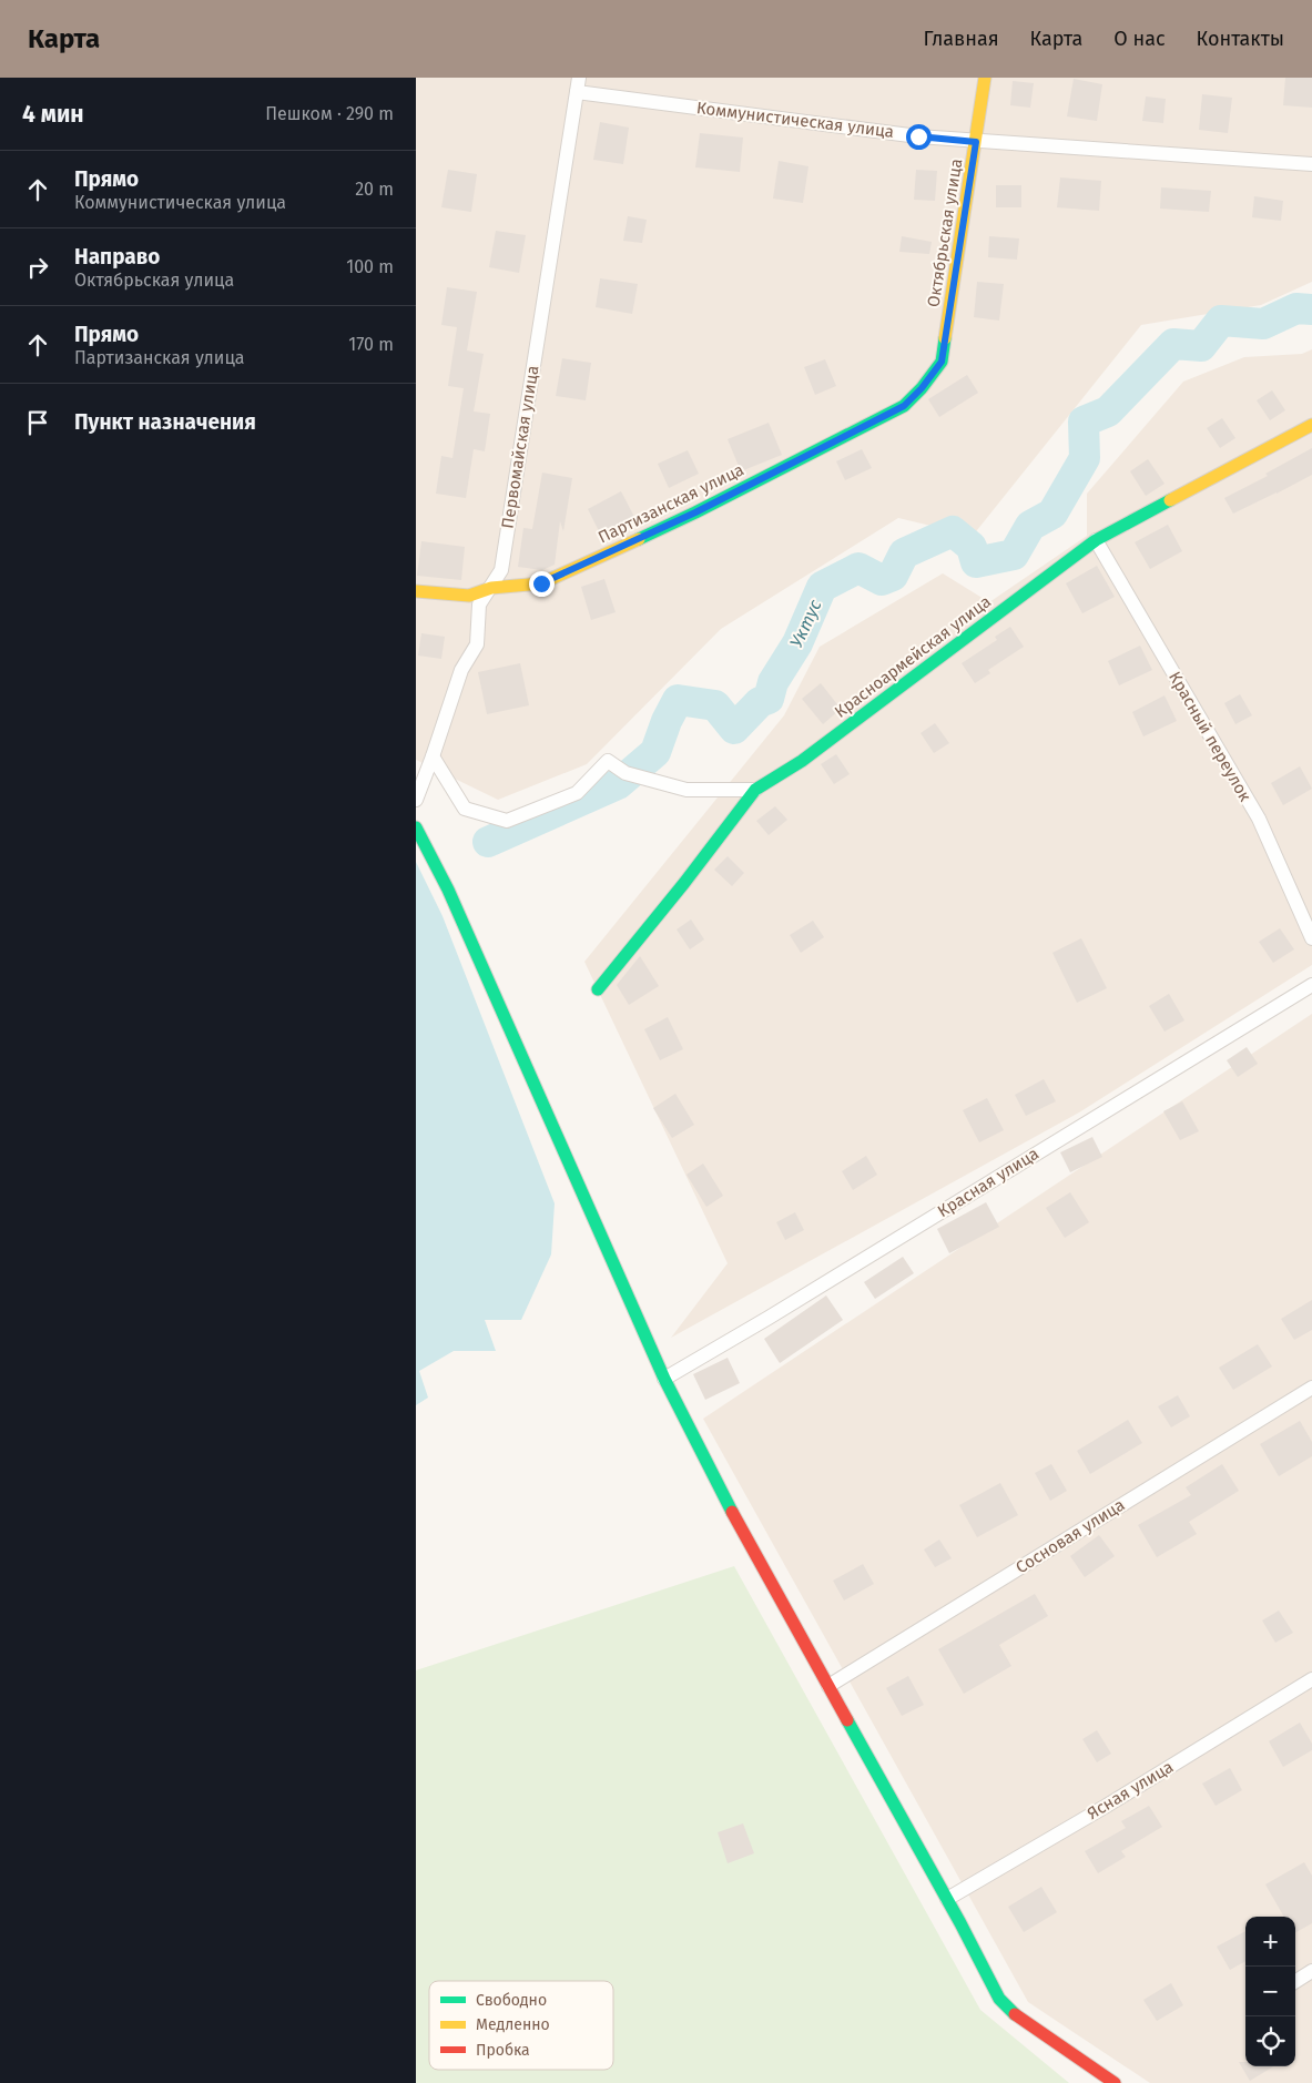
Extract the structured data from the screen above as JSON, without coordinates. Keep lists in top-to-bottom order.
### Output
{
  "streets": {
    "street": [
      "Коммунистическая улица",
      "Октябрьская улица",
      "Первомайская улица",
      "Партизанская улица",
      "Красноармейская улица",
      "Красный переулок",
      "Красная улица",
      "Сосновая улица",
      "Ясная улица"
    ]
  },
  "crossings": [
    ["Коммунистическая улица", "Октябрьская улица"],
    ["Коммунистическая улица", "Первомайская улица"],
    ["Октябрьская улица", "Партизанская улица"],
    ["Первомайская улица", "Партизанская улица"],
    ["Красноармейская улица", "Красный переулок"]
  ],
  "water": ["Уктус"],
  "legend": ["Свободно", "Медленно", "Пробка"],
  "page": {
    "header": "Карта",
    "nav": [
      "Главная",
      "Карта",
      "О нас",
      "Контакты"
    ],
    "heading": ["4 мин", "Пешком · 290 m"],
    "list": [
      ["Прямо", "Коммунистическая улица", "20 m"],
      ["Направо", "Октябрьская улица", "100 m"],
      ["Прямо", "Партизанская улица", "170 m"],
      "Пункт назначения"
    ],
    "map_buttons": ["+", "−"]
  }
}
